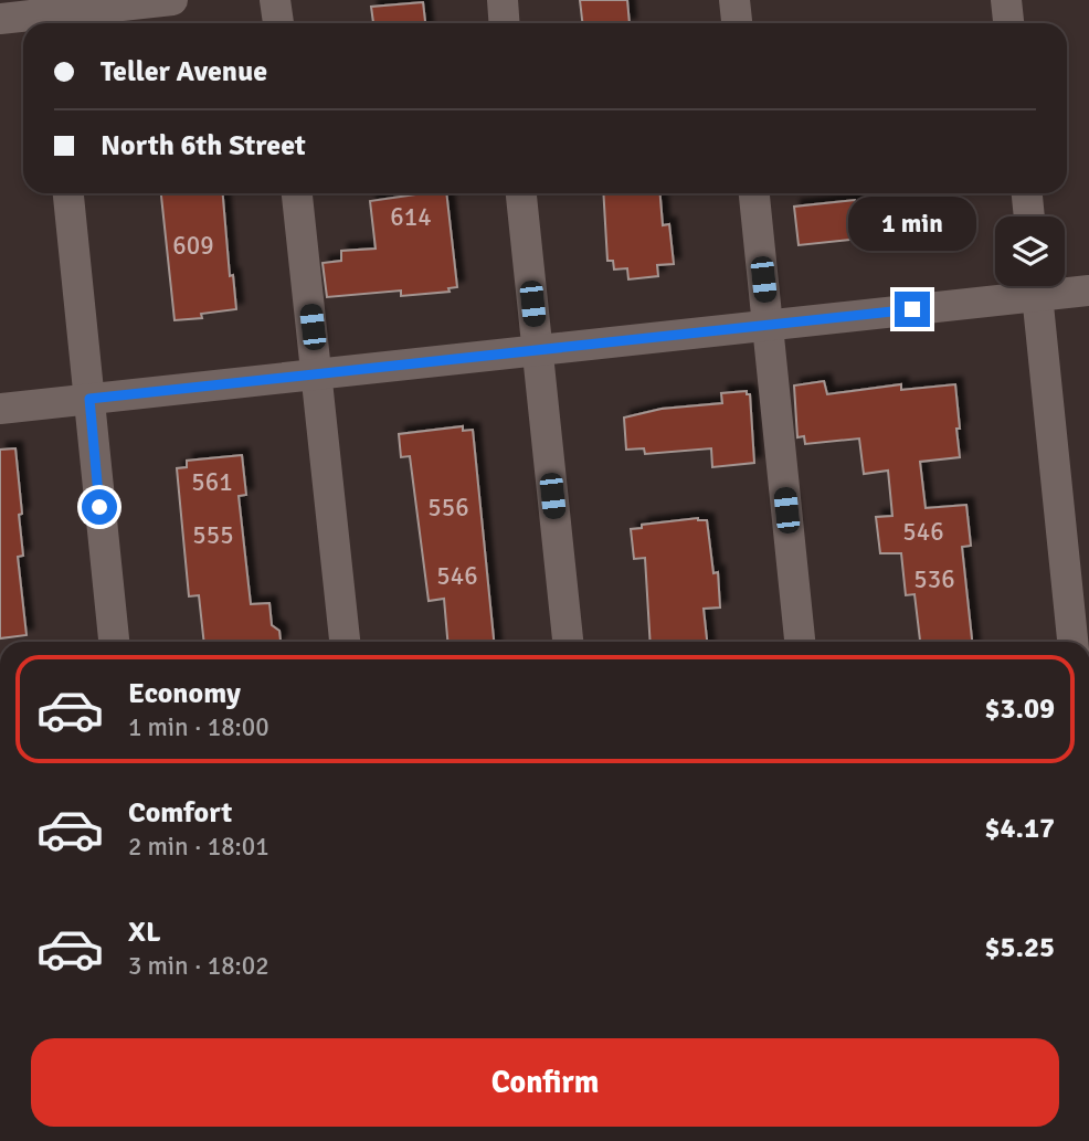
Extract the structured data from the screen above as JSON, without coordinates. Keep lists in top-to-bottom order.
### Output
{
  "house_numbers": [
    "614",
    "609",
    "561",
    "556",
    "546",
    "555",
    "546",
    "536"
  ],
  "page": {
    "banner": ["Teller Avenue", "North 6th Street"],
    "bubble": "1 min",
    "list": [
      {
        "name": "Economy",
        "note": "1 min · 18:00",
        "value": "$3.09"
      },
      {
        "name": "Comfort",
        "note": "2 min · 18:01",
        "value": "$4.17"
      },
      {
        "name": "XL",
        "note": "3 min · 18:02",
        "value": "$5.25"
      }
    ],
    "buttons": "Confirm"
  }
}
